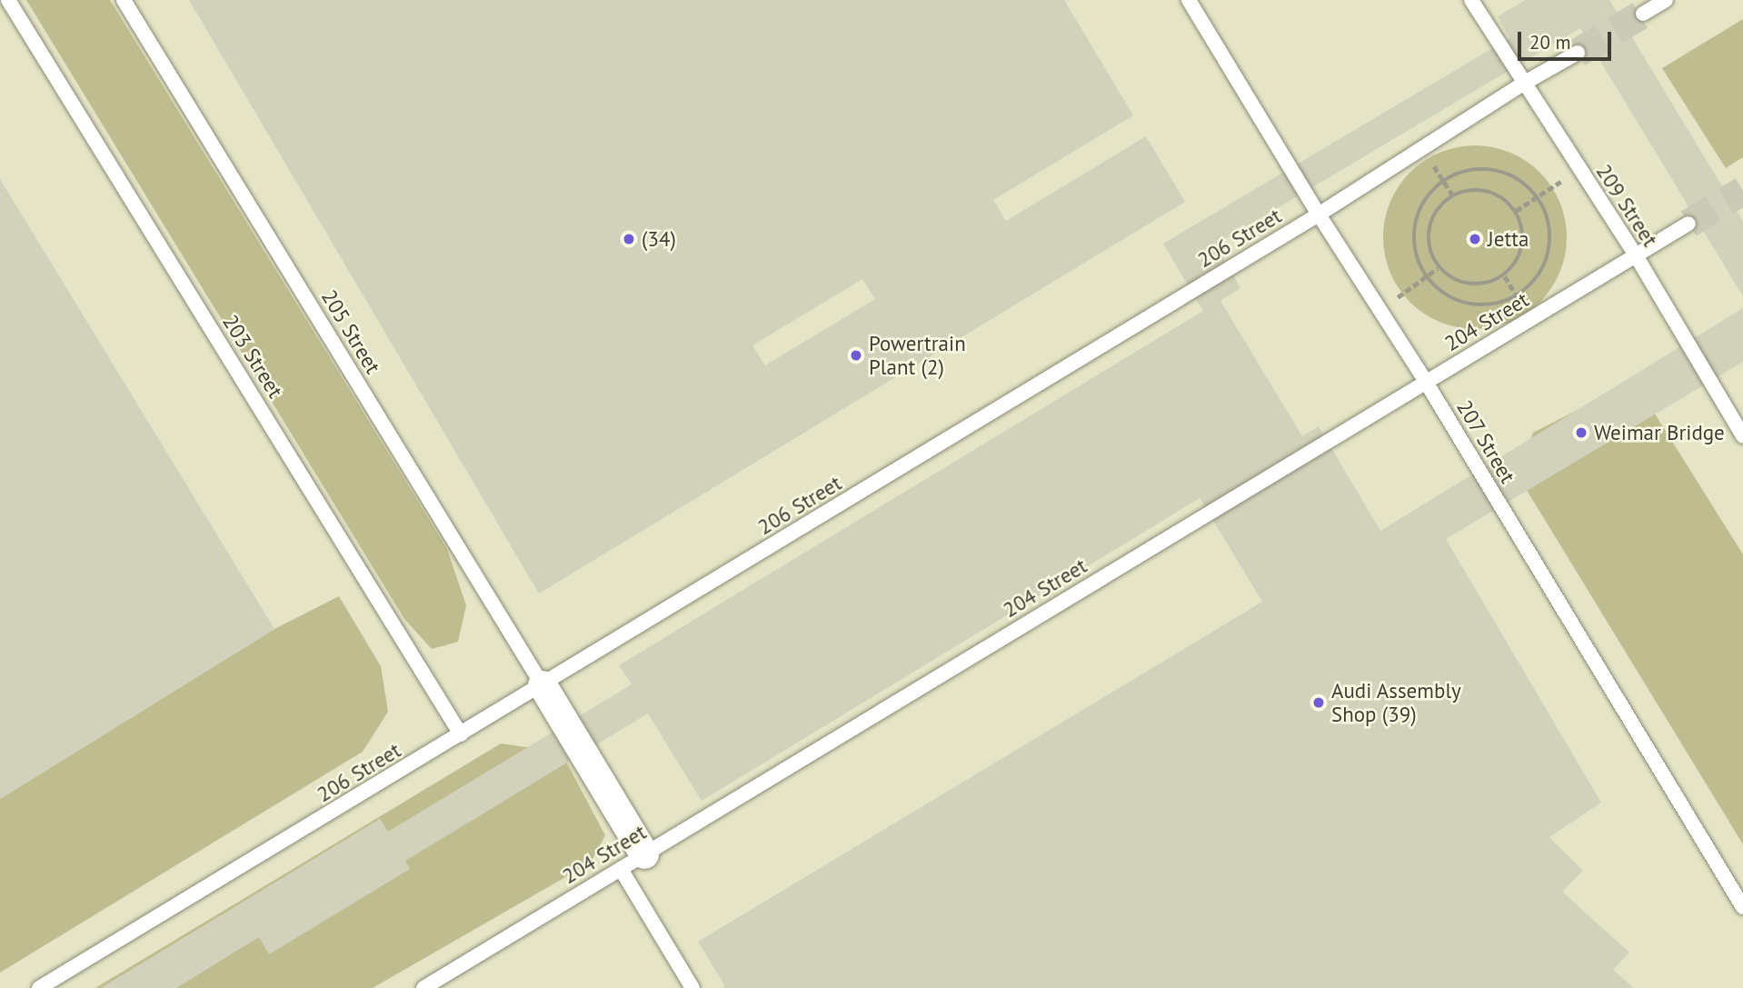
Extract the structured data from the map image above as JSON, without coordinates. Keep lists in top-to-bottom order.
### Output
{
  "streets": {
    "lane": [
      "209 Street",
      "206 Street",
      "204 Street",
      "205 Street",
      "203 Street",
      "207 Street"
    ]
  },
  "crossings": [
    ["209 Street", "206 Street"],
    ["209 Street", "204 Street"],
    ["206 Street", "205 Street"],
    ["206 Street", "203 Street"],
    ["206 Street", "207 Street"],
    ["204 Street", "207 Street"]
  ],
  "places": [
    "(34)",
    "Jetta",
    "Powertrain Plant (2)",
    "Weimar Bridge",
    "Audi Assembly Shop (39)"
  ],
  "scale_bar": "20 m"
}
